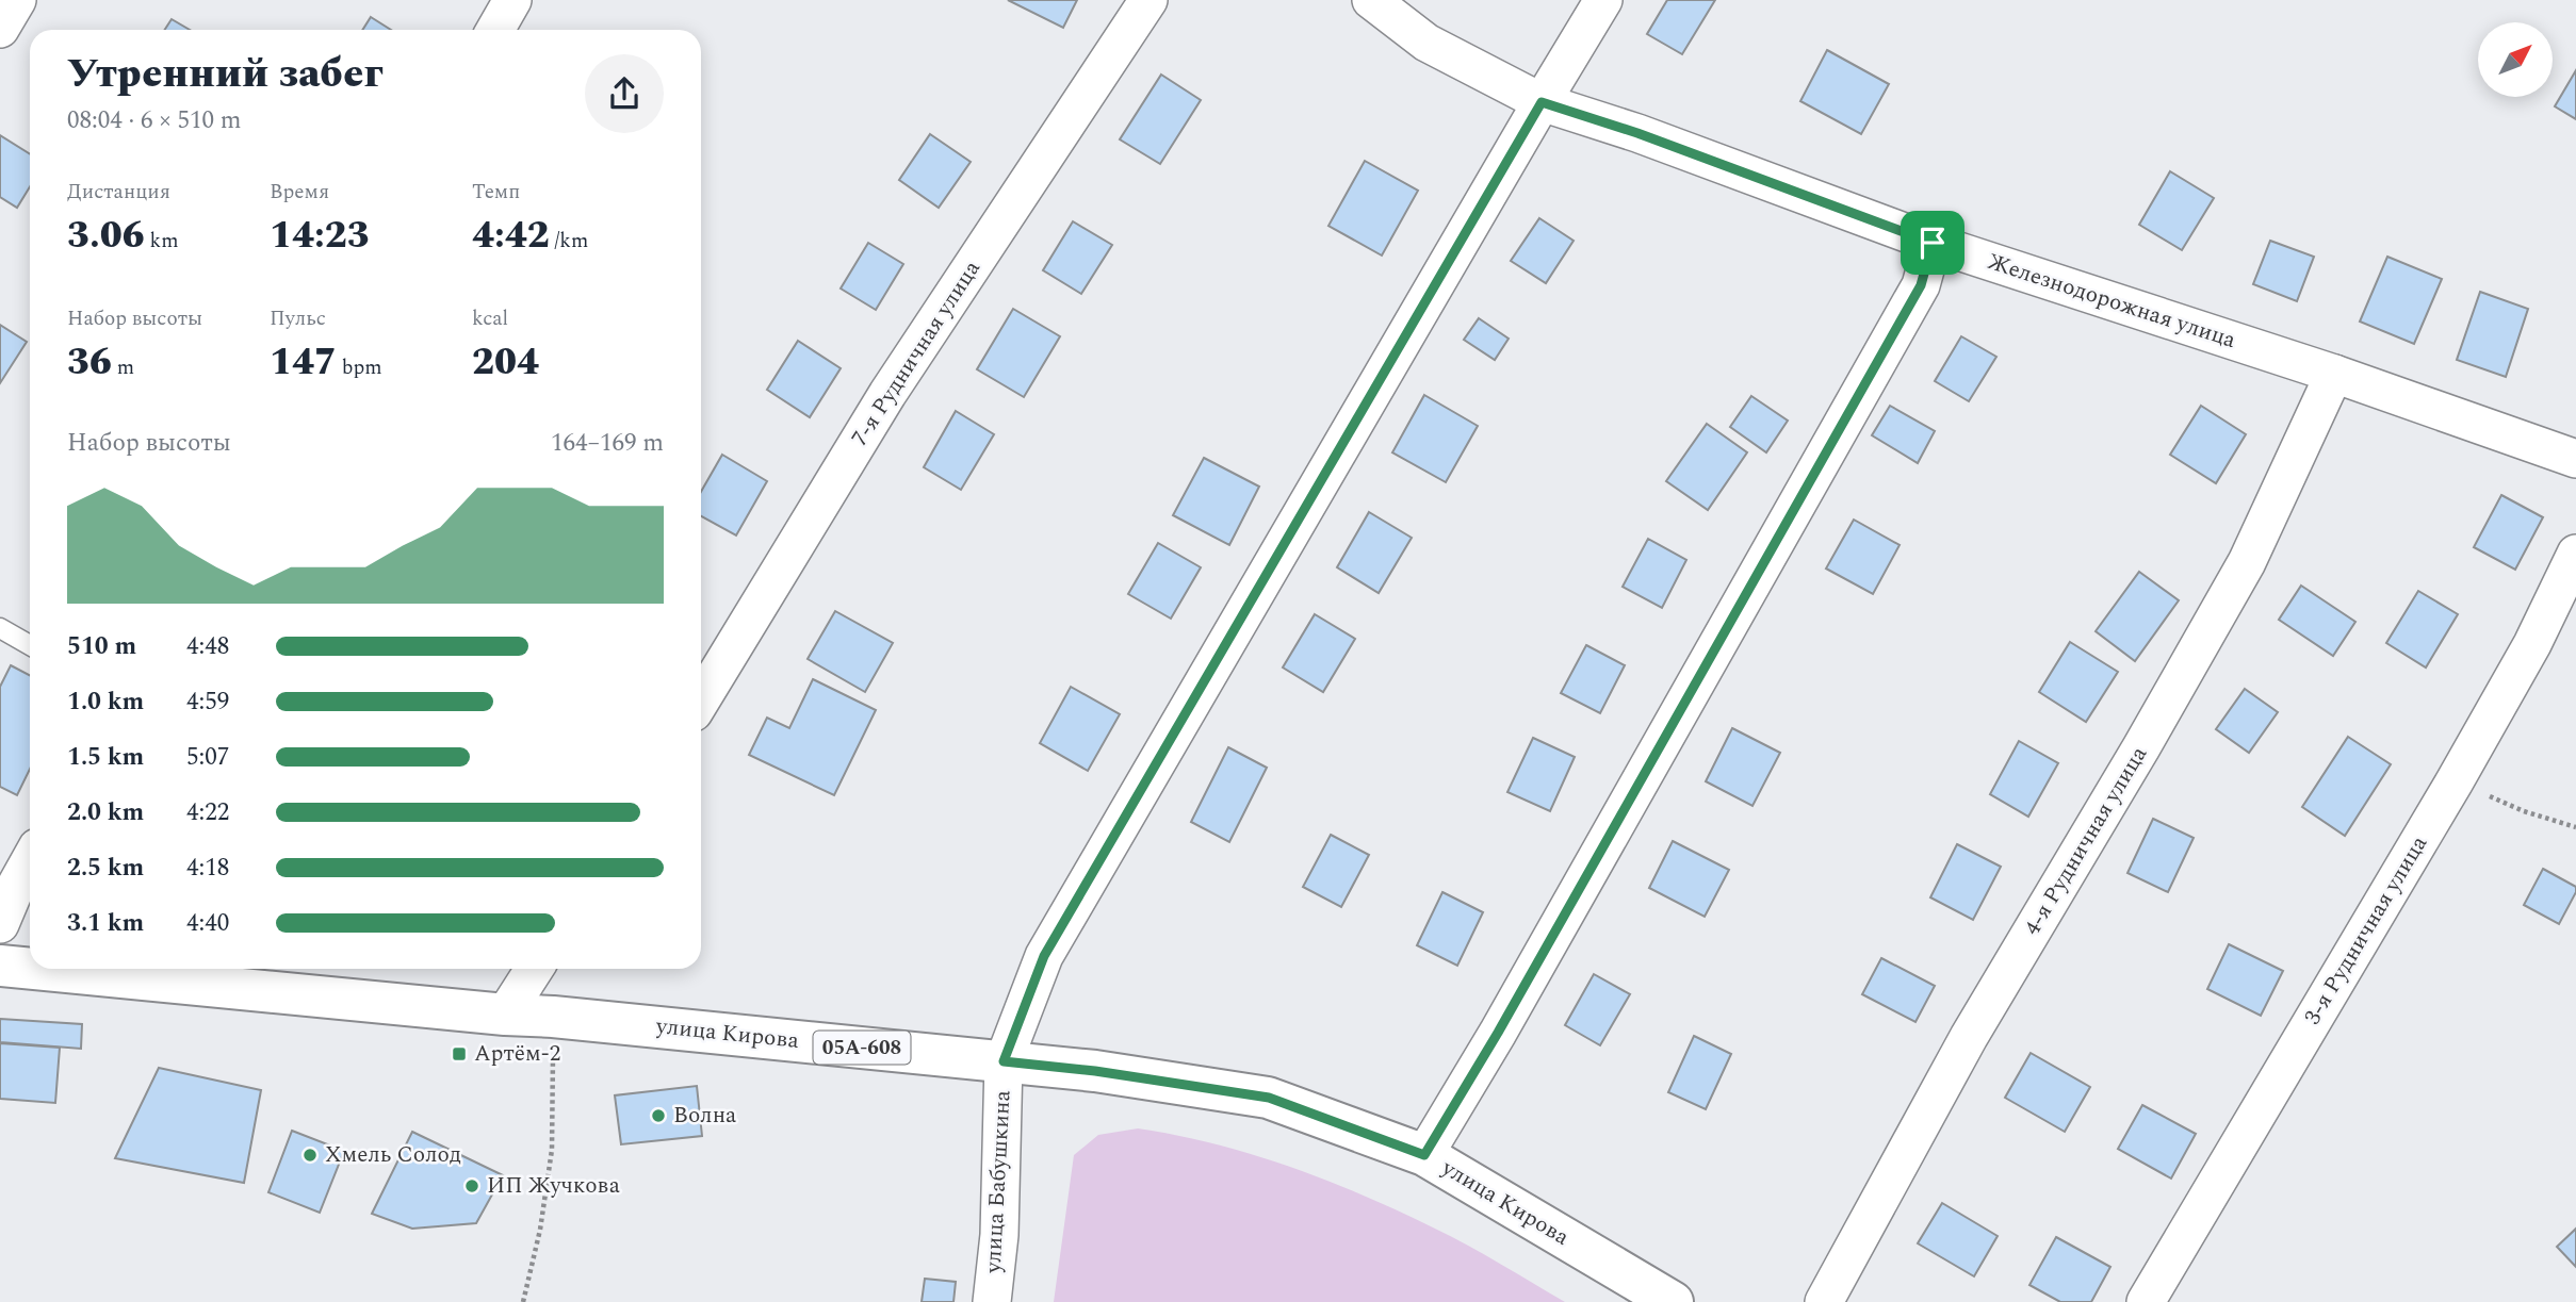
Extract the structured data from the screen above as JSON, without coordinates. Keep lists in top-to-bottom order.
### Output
{
  "streets": {
    "main road": ["улица Кирова", "05А-608"],
    "street": [
      "Железнодорожная улица",
      "7-я Рудничная улица",
      "4-я Рудничная улица",
      "3-я Рудничная улица",
      "улица Бабушкина"
    ]
  },
  "crossings": [
    ["Железнодорожная улица", "4-я Рудничная улица"],
    ["Железнодорожная улица", "улица Бабушкина"],
    ["улица Кирова", "улица Бабушкина"]
  ],
  "places": {
    "transit": ["Артём-2"],
    "other": ["Волна", "Хмель Солод", "ИП Жучкова"]
  },
  "north": "top right",
  "page": {
    "heading": ["Утренний забег", "08:04 · 6 × 510 m"],
    "stats": [
      ["Дистанция", "3.06 km"],
      ["Время", "14:23"],
      ["Темп", "4:42 /km"],
      ["Набор высоты", "36 m"],
      ["Пульс", "147 bpm"],
      ["kcal", "204"]
    ],
    "chart": ["Набор высоты", "164–169 m"],
    "list": [
      {
        "name": "510 m",
        "note": "4:48"
      },
      {
        "name": "1.0 km",
        "note": "4:59"
      },
      {
        "name": "1.5 km",
        "note": "5:07"
      },
      {
        "name": "2.0 km",
        "note": "4:22"
      },
      {
        "name": "2.5 km",
        "note": "4:18"
      },
      {
        "name": "3.1 km",
        "note": "4:40"
      }
    ]
  }
}
